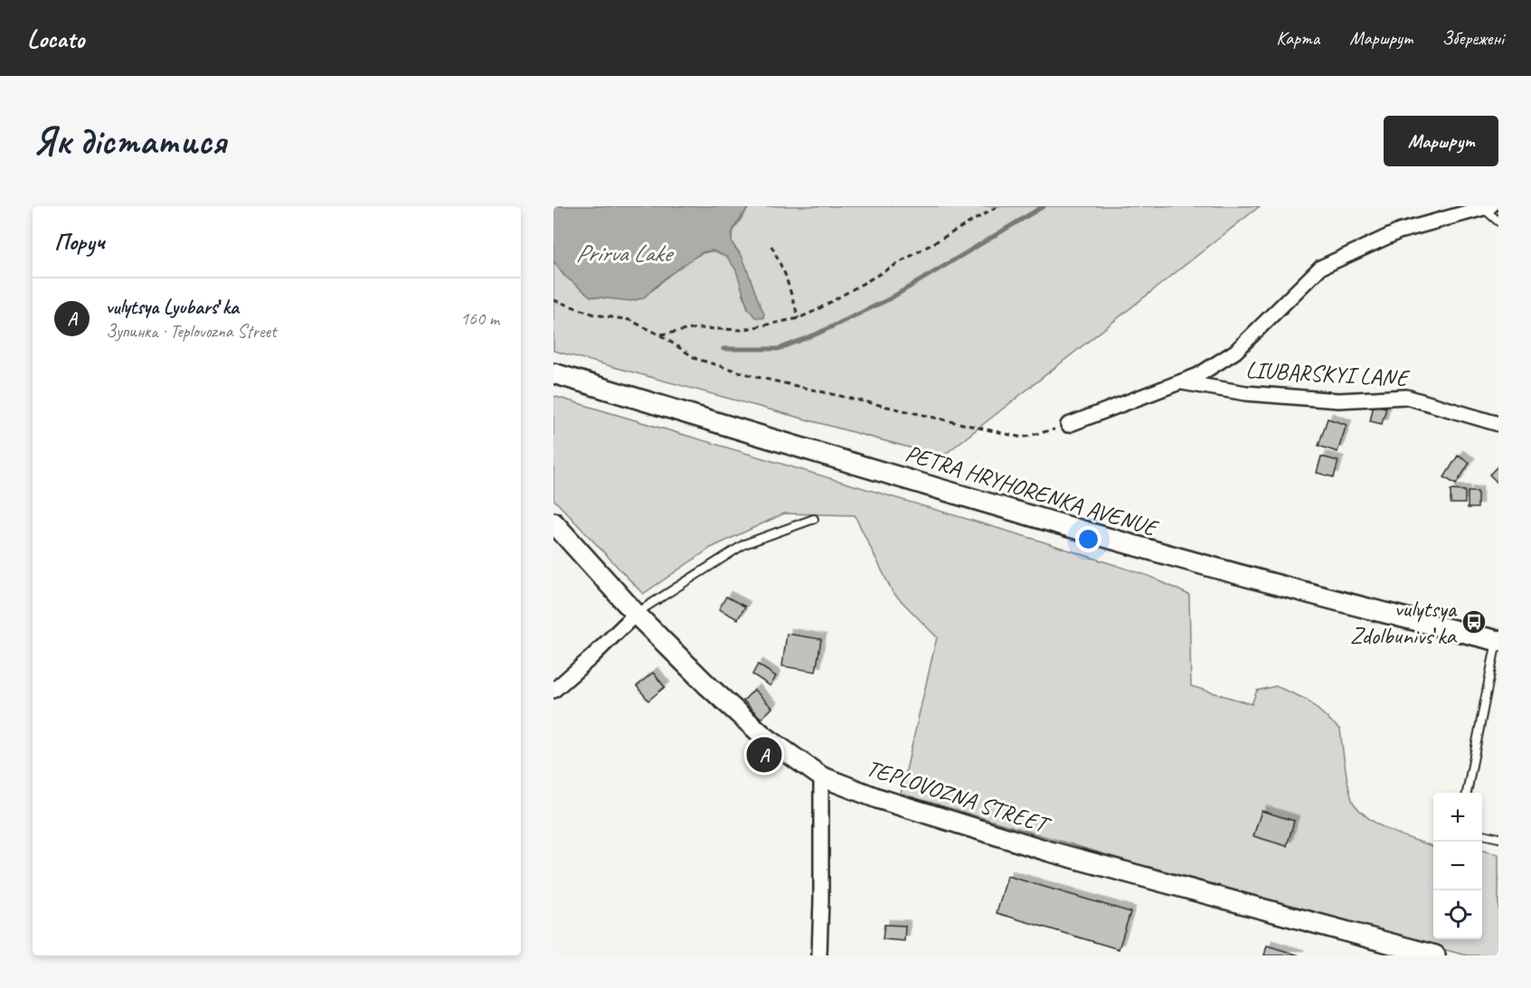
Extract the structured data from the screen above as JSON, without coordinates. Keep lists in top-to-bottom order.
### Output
{
  "streets": {
    "main road": ["PETRA HRYHORENKA AVENUE", "TEPLOVOZNA STREET"],
    "street": ["LIUBARSKYI LANE"]
  },
  "water": ["Prirva Lake"],
  "places": {
    "bus stop": ["vulytsya Zdolbunivsʹka"]
  },
  "page": {
    "header": "Locato",
    "nav": ["Карта", "Маршрут", "Збережені"],
    "buttons": "Маршрут",
    "title": "Як дістатися",
    "heading": "Поруч",
    "list": [
      {
        "mark": "A",
        "name": "vulytsya Lyubarsʹka",
        "note": "Зупинка · Teplovozna Street",
        "value": "160 m"
      }
    ],
    "pins": "A",
    "map_buttons": ["+", "−"]
  }
}
